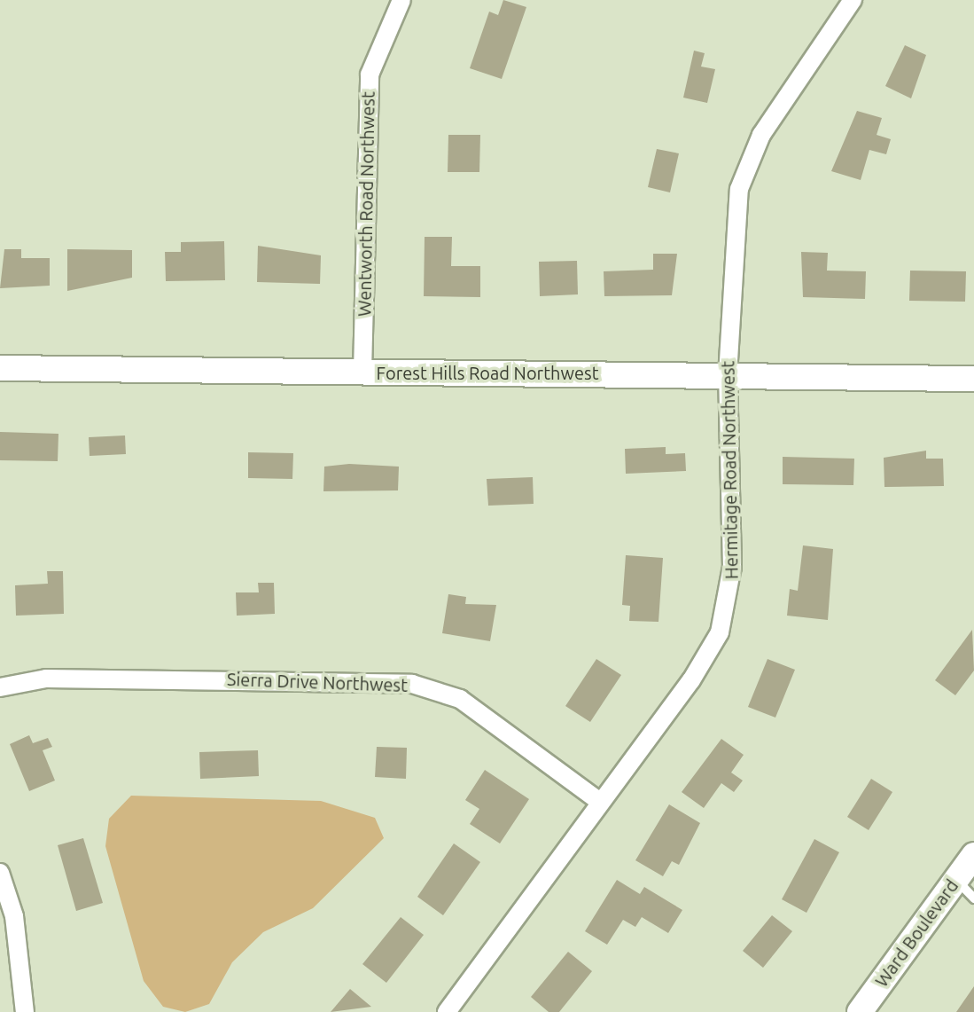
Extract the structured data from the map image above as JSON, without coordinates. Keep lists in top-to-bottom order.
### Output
{
  "streets": {
    "main road": ["Forest Hills Road Northwest", "Ward Boulevard"],
    "street": ["Wentworth Road Northwest", "Hermitage Road Northwest", "Sierra Drive Northwest"]
  },
  "crossings": [
    ["Wentworth Road Northwest", "Forest Hills Road Northwest"],
    ["Forest Hills Road Northwest", "Hermitage Road Northwest"],
    ["Hermitage Road Northwest", "Sierra Drive Northwest"]
  ]
}
